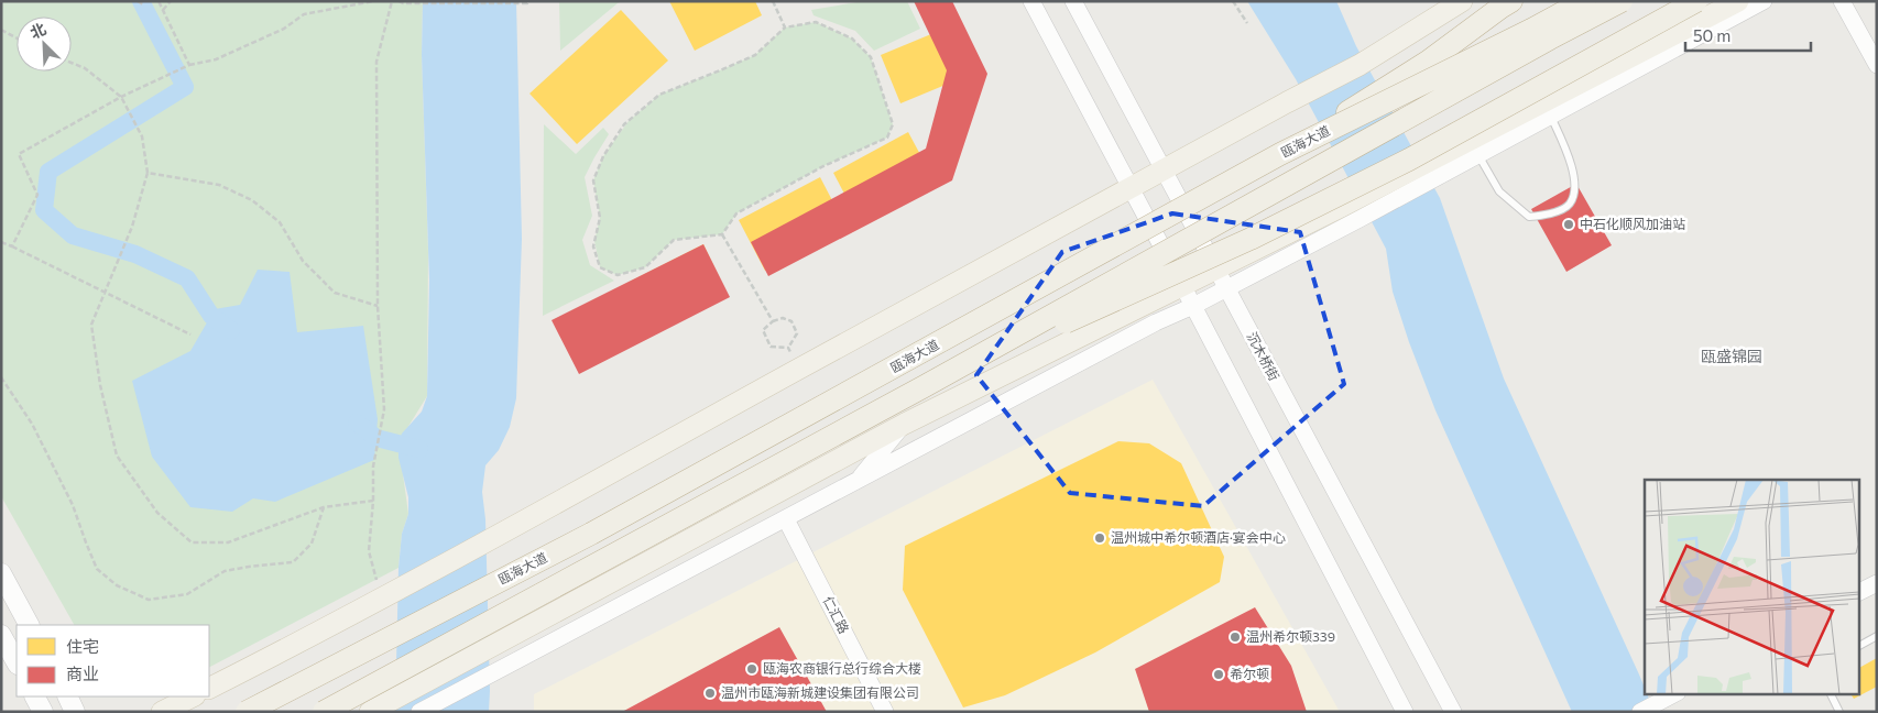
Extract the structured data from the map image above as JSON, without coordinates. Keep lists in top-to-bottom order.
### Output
{
  "streets": {
    "highway": ["瓯海大道"],
    "street": ["沉木桥街", "仁汇路"]
  },
  "districts": ["瓯盛锦园"],
  "places": [
    "中石化顺风加油站",
    "温州城中希尔顿酒店·宴会中心",
    "温州希尔顿339",
    "瓯海农商银行总行综合大楼",
    "希尔顿",
    "温州市瓯海新城建设集团有限公司"
  ],
  "legend": ["住宅", "商业"],
  "scale_bar": "50 m",
  "north": "top left"
}
